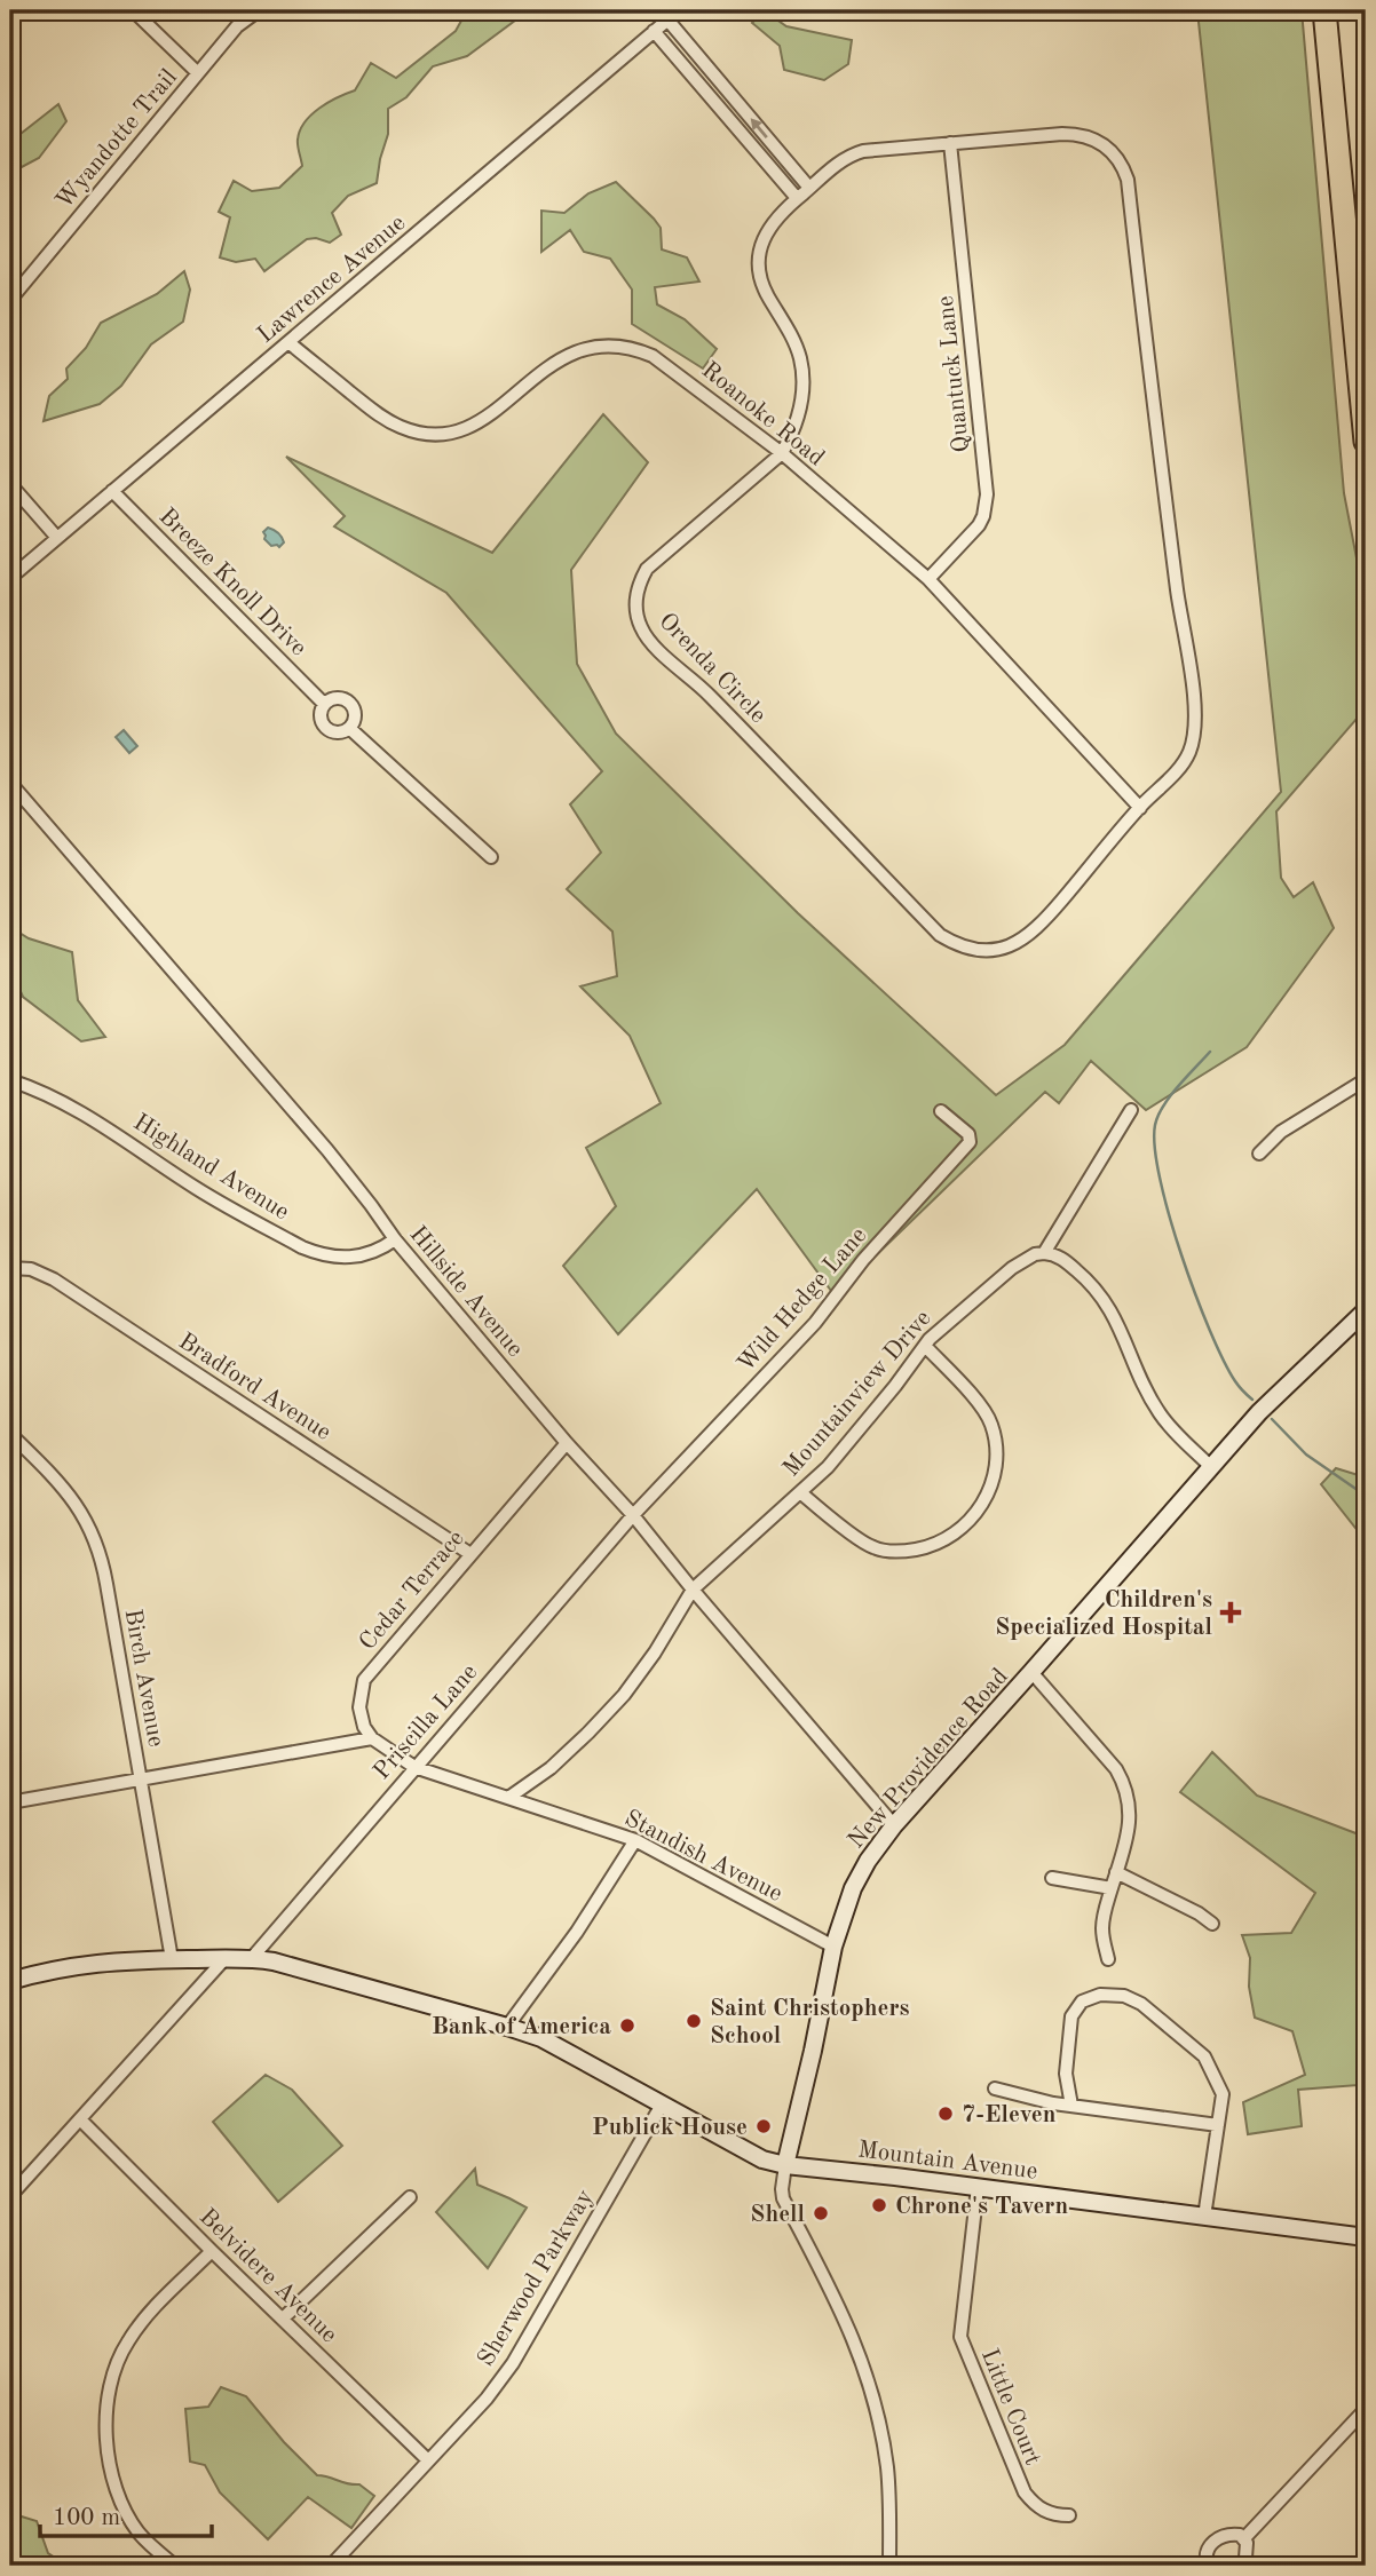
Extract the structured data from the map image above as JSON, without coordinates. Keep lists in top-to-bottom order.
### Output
{
  "streets": {
    "street": [
      "Wyandotte Trail",
      "Lawrence Avenue",
      "Quantuck Lane",
      "Roanoke Road",
      "Breeze Knoll Drive",
      "Orenda Circle",
      "Highland Avenue",
      "Hillside Avenue",
      "Wild Hedge Lane",
      "Bradford Avenue",
      "Mountainview Drive",
      "Cedar Terrace",
      "Birch Avenue",
      "Priscilla Lane",
      "New Providence Road",
      "Standish Avenue",
      "Mountain Avenue",
      "Belvidere Avenue",
      "Sherwood Parkway",
      "Little Court"
    ]
  },
  "crossings": [
    ["Lawrence Avenue", "Roanoke Road"],
    ["Lawrence Avenue", "Breeze Knoll Drive"],
    ["Quantuck Lane", "Roanoke Road"],
    ["Quantuck Lane", "Orenda Circle"],
    ["Roanoke Road", "Orenda Circle"],
    ["Highland Avenue", "Hillside Avenue"],
    ["Hillside Avenue", "Wild Hedge Lane"],
    ["Hillside Avenue", "Mountainview Drive"],
    ["Hillside Avenue", "Cedar Terrace"],
    ["Hillside Avenue", "Priscilla Lane"],
    ["Hillside Avenue", "New Providence Road"],
    ["Wild Hedge Lane", "Priscilla Lane"],
    ["Bradford Avenue", "Cedar Terrace"],
    ["Mountainview Drive", "Standish Avenue"],
    ["Birch Avenue", "Mountain Avenue"],
    ["Priscilla Lane", "Standish Avenue"],
    ["Priscilla Lane", "Mountain Avenue"],
    ["New Providence Road", "Standish Avenue"],
    ["New Providence Road", "Mountain Avenue"],
    ["Mountain Avenue", "Sherwood Parkway"],
    ["Mountain Avenue", "Little Court"],
    ["Belvidere Avenue", "Sherwood Parkway"]
  ],
  "places": {
    "health": ["Children's Specialized Hospital"],
    "other": [
      "Saint Christophers School",
      "Bank of America",
      "7-Eleven",
      "Publick House",
      "Chrone's Tavern",
      "Shell"
    ]
  },
  "scale_bar": "100 m"
}
